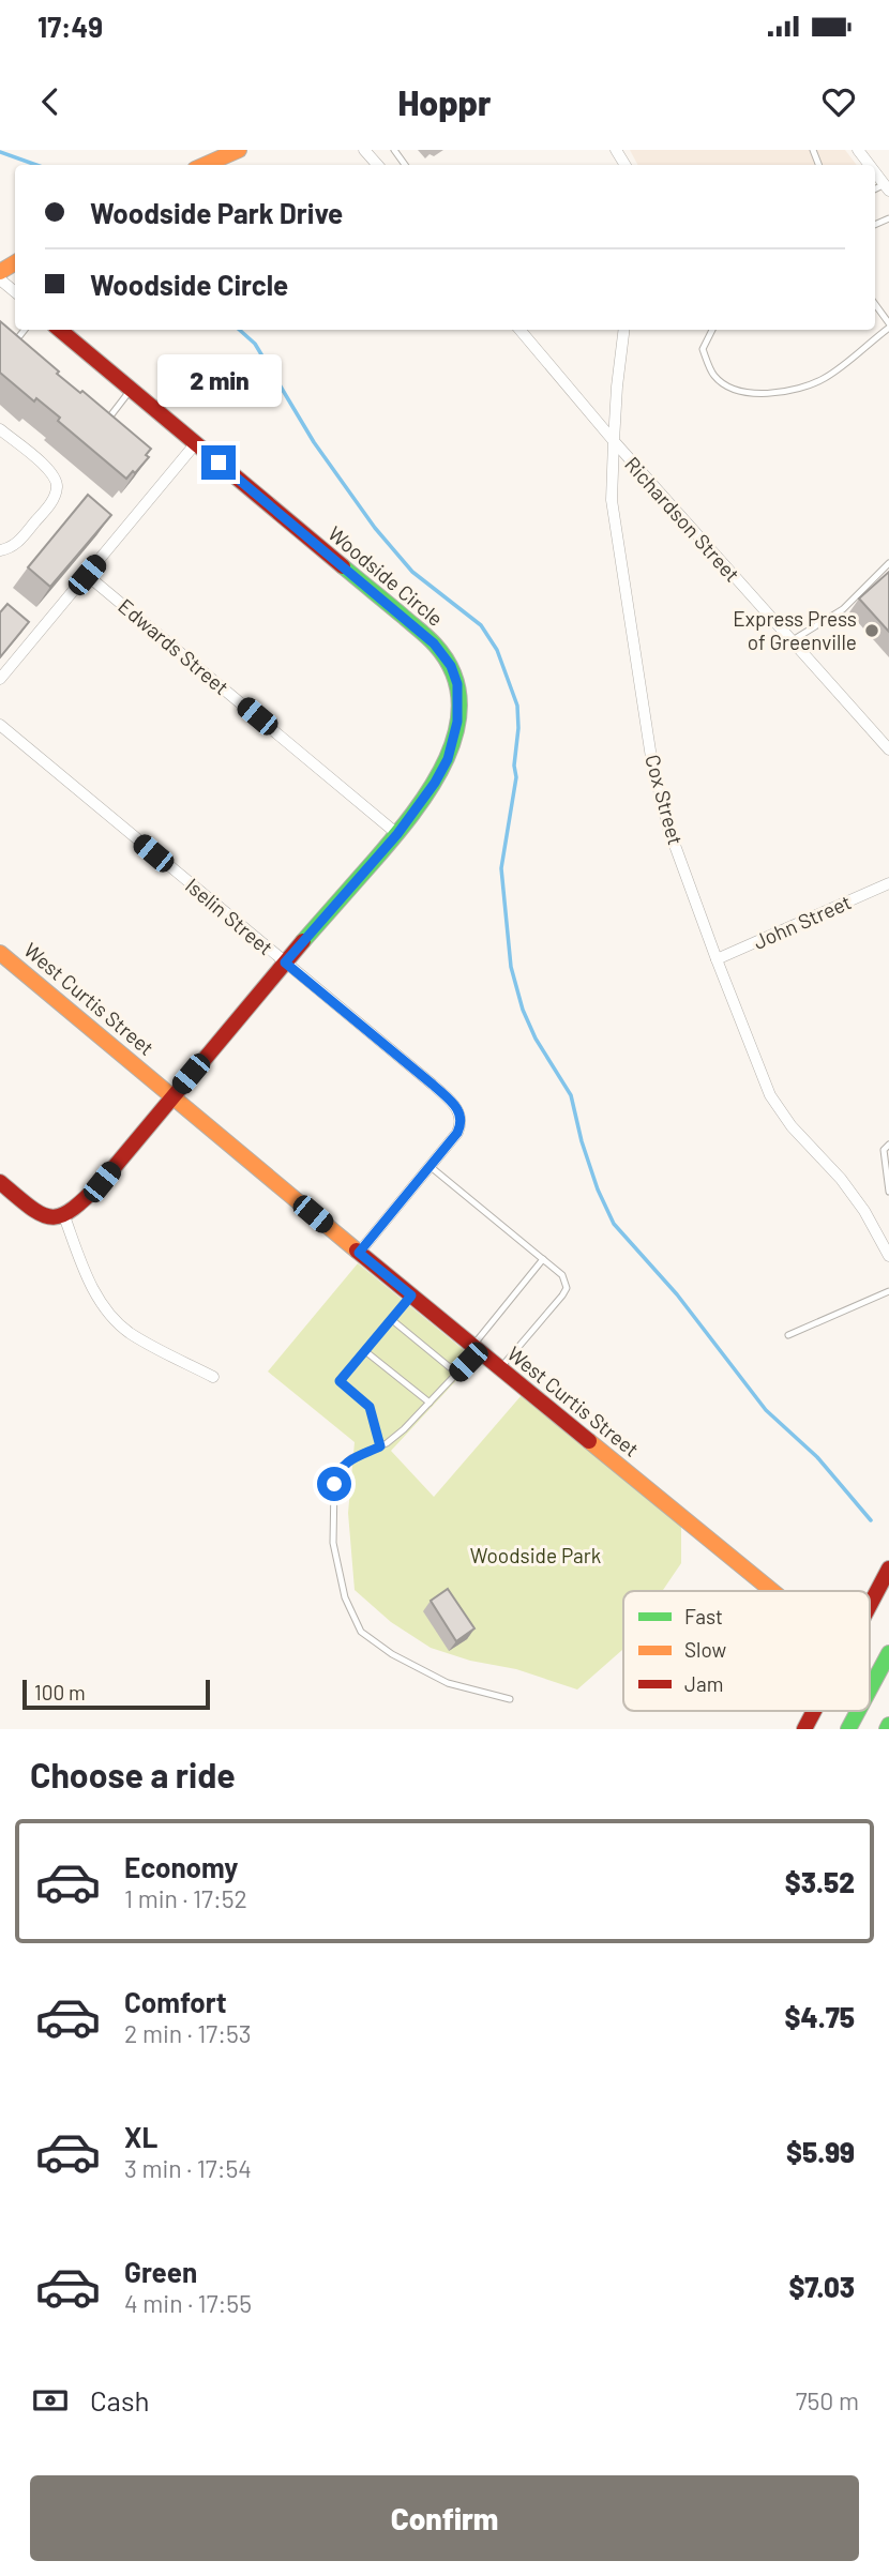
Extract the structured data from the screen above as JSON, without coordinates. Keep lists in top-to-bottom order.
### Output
{
  "streets": {
    "main road": ["Woodside Circle", "West Curtis Street"],
    "street": [
      "Richardson Street",
      "Edwards Street",
      "Cox Street",
      "Iselin Street",
      "John Street"
    ]
  },
  "crossings": [
    ["Richardson Street", "Cox Street"],
    ["Woodside Circle", "Edwards Street"],
    ["Woodside Circle", "Iselin Street"],
    ["Woodside Circle", "West Curtis Street"],
    ["Cox Street", "John Street"],
    ["Iselin Street", "West Curtis Street"]
  ],
  "parks": ["Woodside Park"],
  "places": ["Express Press of Greenville"],
  "legend": ["Fast", "Slow", "Jam"],
  "scale_bar": "100 m",
  "page": {
    "status": "17:49",
    "header": "Hoppr",
    "banner": ["Woodside Park Drive", "Woodside Circle"],
    "bubble": "2 min",
    "scale": "100 m",
    "heading": "Choose a ride",
    "list": [
      {
        "name": "Economy",
        "note": "1 min · 17:52",
        "value": "$3.52"
      },
      {
        "name": "Comfort",
        "note": "2 min · 17:53",
        "value": "$4.75"
      },
      {
        "name": "XL",
        "note": "3 min · 17:54",
        "value": "$5.99"
      },
      {
        "name": "Green",
        "note": "4 min · 17:55",
        "value": "$7.03"
      }
    ],
    "pay": ["Cash", "750 m"],
    "buttons": "Confirm"
  }
}
